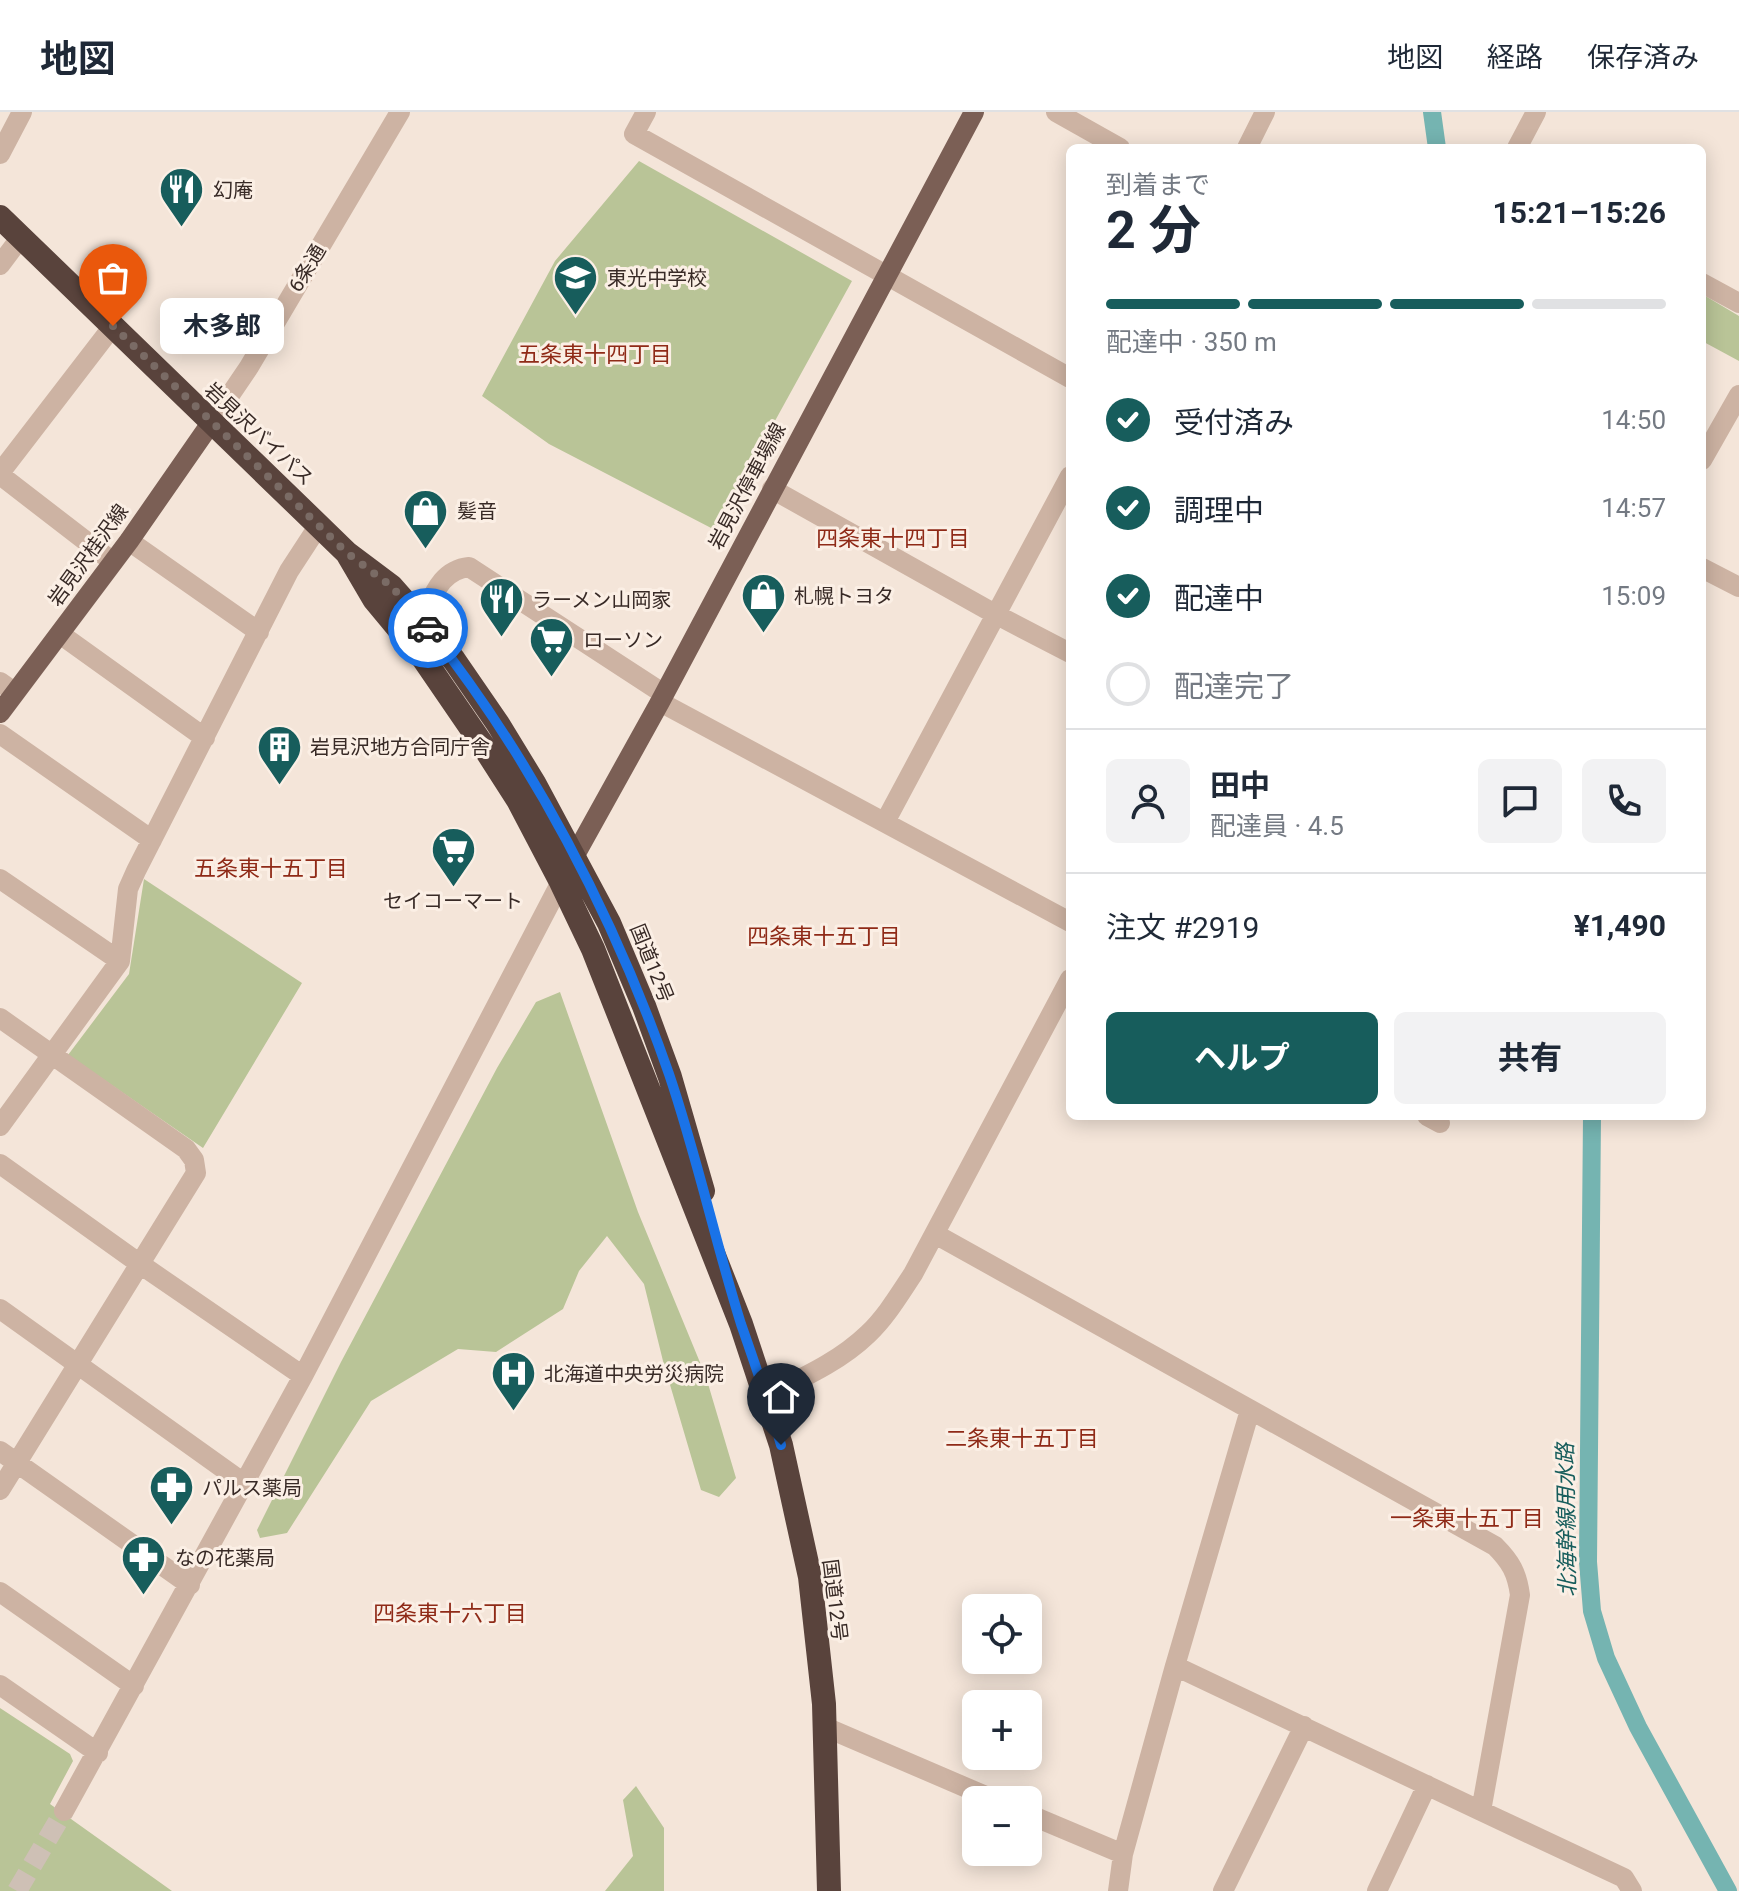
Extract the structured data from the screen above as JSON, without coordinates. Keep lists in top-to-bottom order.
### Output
{
  "streets": {
    "highway": ["岩見沢バイパス", "国道12号"],
    "main road": ["岩見沢停車場線", "岩見沢桂沢線"],
    "street": ["6条通"]
  },
  "crossings": [
    ["6条通", "岩見沢バイパス"],
    ["6条通", "岩見沢桂沢線"],
    ["岩見沢バイパス", "岩見沢停車場線"],
    ["岩見沢バイパス", "岩見沢桂沢線"],
    ["岩見沢バイパス", "国道12号"],
    ["岩見沢停車場線", "国道12号"]
  ],
  "districts": [
    "五条東十四丁目",
    "四条東十四丁目",
    "五条東十五丁目",
    "四条東十五丁目",
    "二条東十五丁目",
    "一条東十五丁目",
    "四条東十六丁目"
  ],
  "water": ["北海幹線用水路"],
  "places": {
    "restaurant": ["幻庵", "ラーメン山岡家"],
    "school or university": ["東光中学校"],
    "other": ["木多郎"],
    "shop": ["髪音", "札幌トヨタ"],
    "supermarket": ["ローソン", "セイコーマート"],
    "building": ["岩見沢地方合同庁舎"],
    "hospital": ["北海道中央労災病院"],
    "pharmacy": ["パルス薬局", "なの花薬局"]
  },
  "page": {
    "header": "地図",
    "nav": ["地図", "経路", "保存済み"],
    "heading": ["2 分", "到着まで", "15:21–15:26"],
    "panel": [
      "田中",
      "配達員 · 4.5",
      "注文 #2919",
      "¥1,490"
    ],
    "bar": "配達中 · 350 m",
    "bubble": "木多郎",
    "list": [
      ["受付済み", "14:50"],
      ["調理中", "14:57"],
      ["配達中", "15:09"],
      "配達完了"
    ],
    "buttons": ["ヘルプ", "共有"],
    "map_buttons": ["+", "−"]
  }
}
